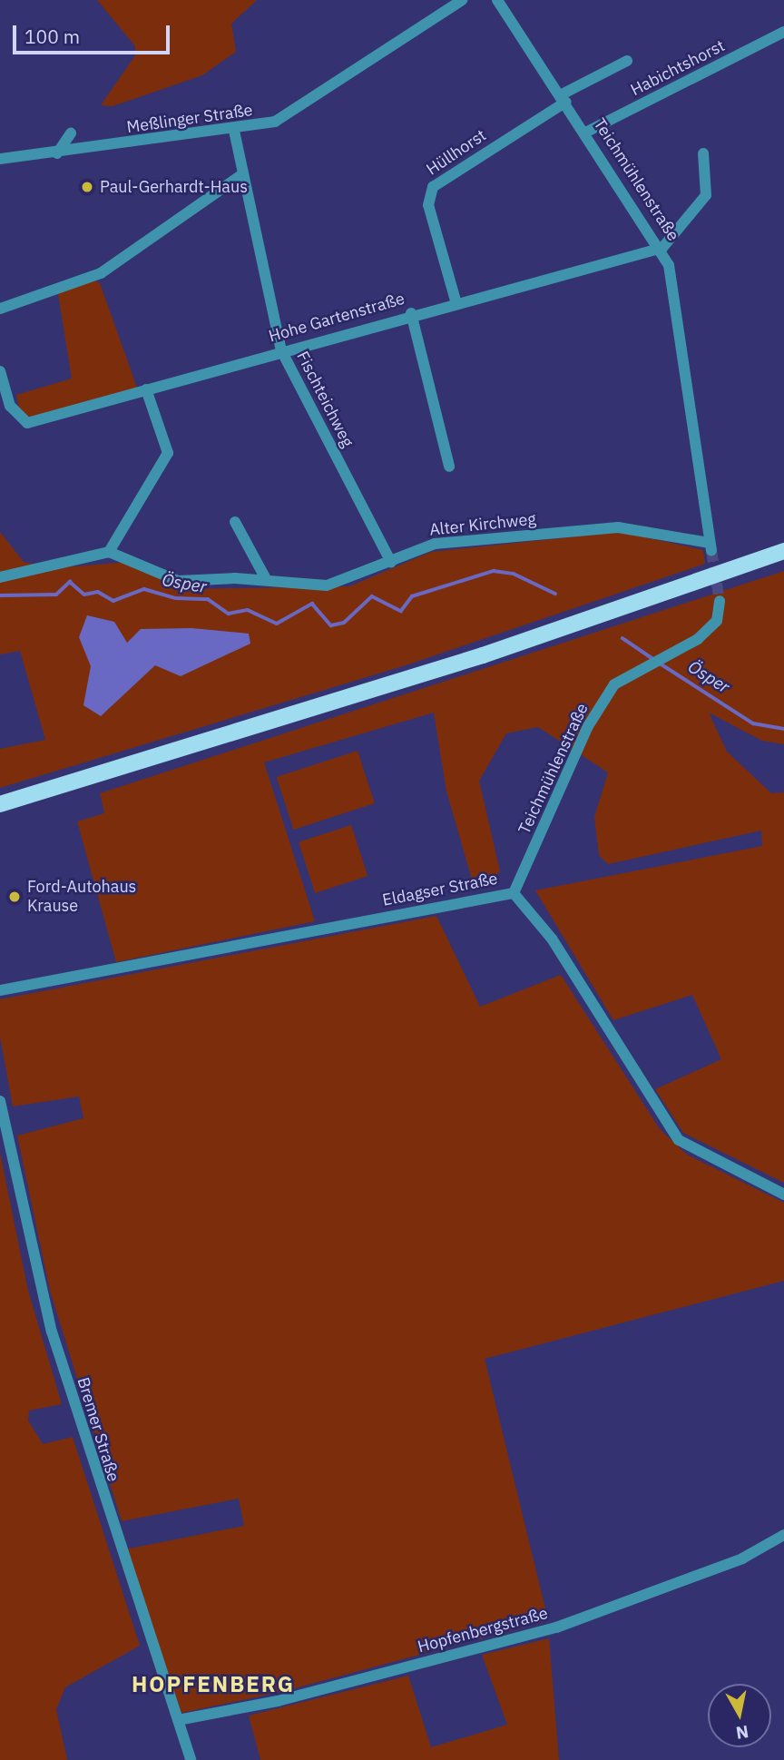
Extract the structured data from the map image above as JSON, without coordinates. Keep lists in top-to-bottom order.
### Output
{
  "streets": {
    "street": [
      "Habichtshorst",
      "Meßlinger Straße",
      "Hüllhorst",
      "Teichmühlenstraße",
      "Hohe Gartenstraße",
      "Fischteichweg",
      "Alter Kirchweg",
      "Eldagser Straße",
      "Bremer Straße",
      "Hopfenbergstraße"
    ]
  },
  "crossings": [
    ["Habichtshorst", "Teichmühlenstraße"],
    ["Meßlinger Straße", "Fischteichweg"],
    ["Hüllhorst", "Teichmühlenstraße"],
    ["Hüllhorst", "Hohe Gartenstraße"],
    ["Teichmühlenstraße", "Hohe Gartenstraße"],
    ["Teichmühlenstraße", "Alter Kirchweg"],
    ["Teichmühlenstraße", "Eldagser Straße"],
    ["Hohe Gartenstraße", "Fischteichweg"],
    ["Fischteichweg", "Alter Kirchweg"],
    ["Bremer Straße", "Hopfenbergstraße"]
  ],
  "districts": ["HOPFENBERG"],
  "water": ["Ösper"],
  "places": ["Paul-Gerhardt-Haus", "Ford-Autohaus Krause"],
  "scale_bar": "100 m",
  "north": "bottom"
}
